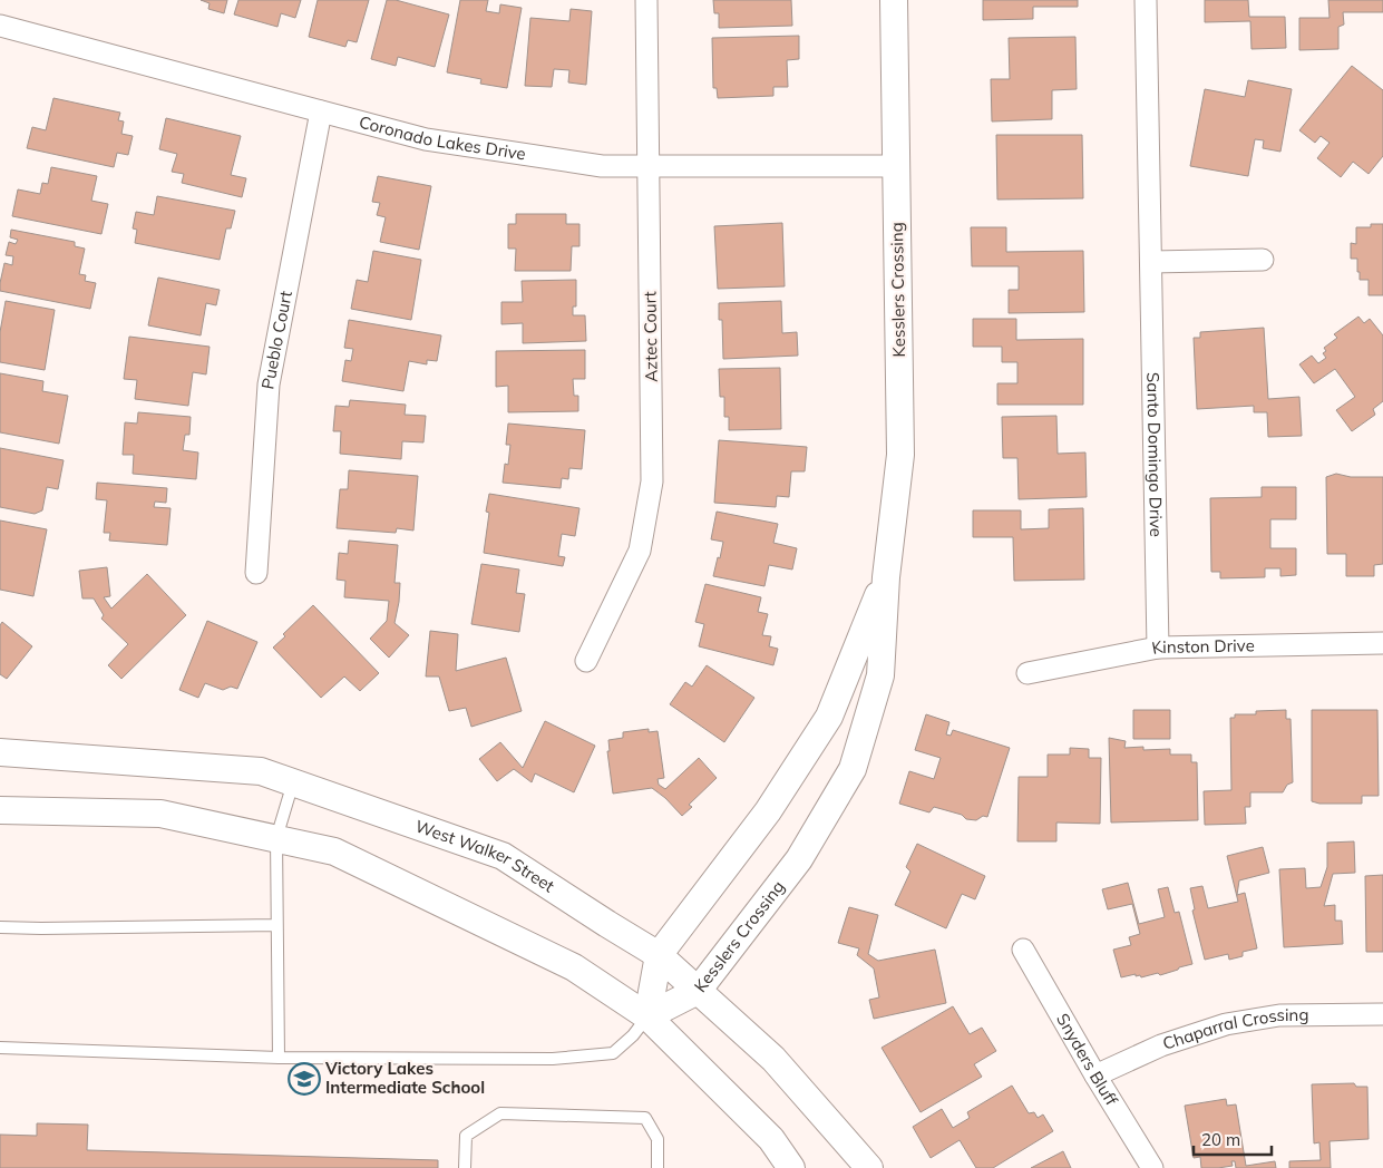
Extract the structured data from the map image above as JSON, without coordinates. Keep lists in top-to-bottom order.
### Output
{
  "streets": {
    "street": [
      "Coronado Lakes Drive",
      "Kesslers Crossing",
      "Aztec Court",
      "Pueblo Court",
      "Santo Domingo Drive",
      "Kinston Drive",
      "West Walker Street",
      "Chaparral Crossing",
      "Snyders Bluff"
    ]
  },
  "crossings": [
    ["Coronado Lakes Drive", "Kesslers Crossing"],
    ["Coronado Lakes Drive", "Aztec Court"],
    ["Coronado Lakes Drive", "Pueblo Court"],
    ["Kesslers Crossing", "West Walker Street"],
    ["Santo Domingo Drive", "Kinston Drive"],
    ["Chaparral Crossing", "Snyders Bluff"]
  ],
  "places": {
    "school or university": ["Victory Lakes Intermediate School"]
  },
  "scale_bar": "20 m"
}
